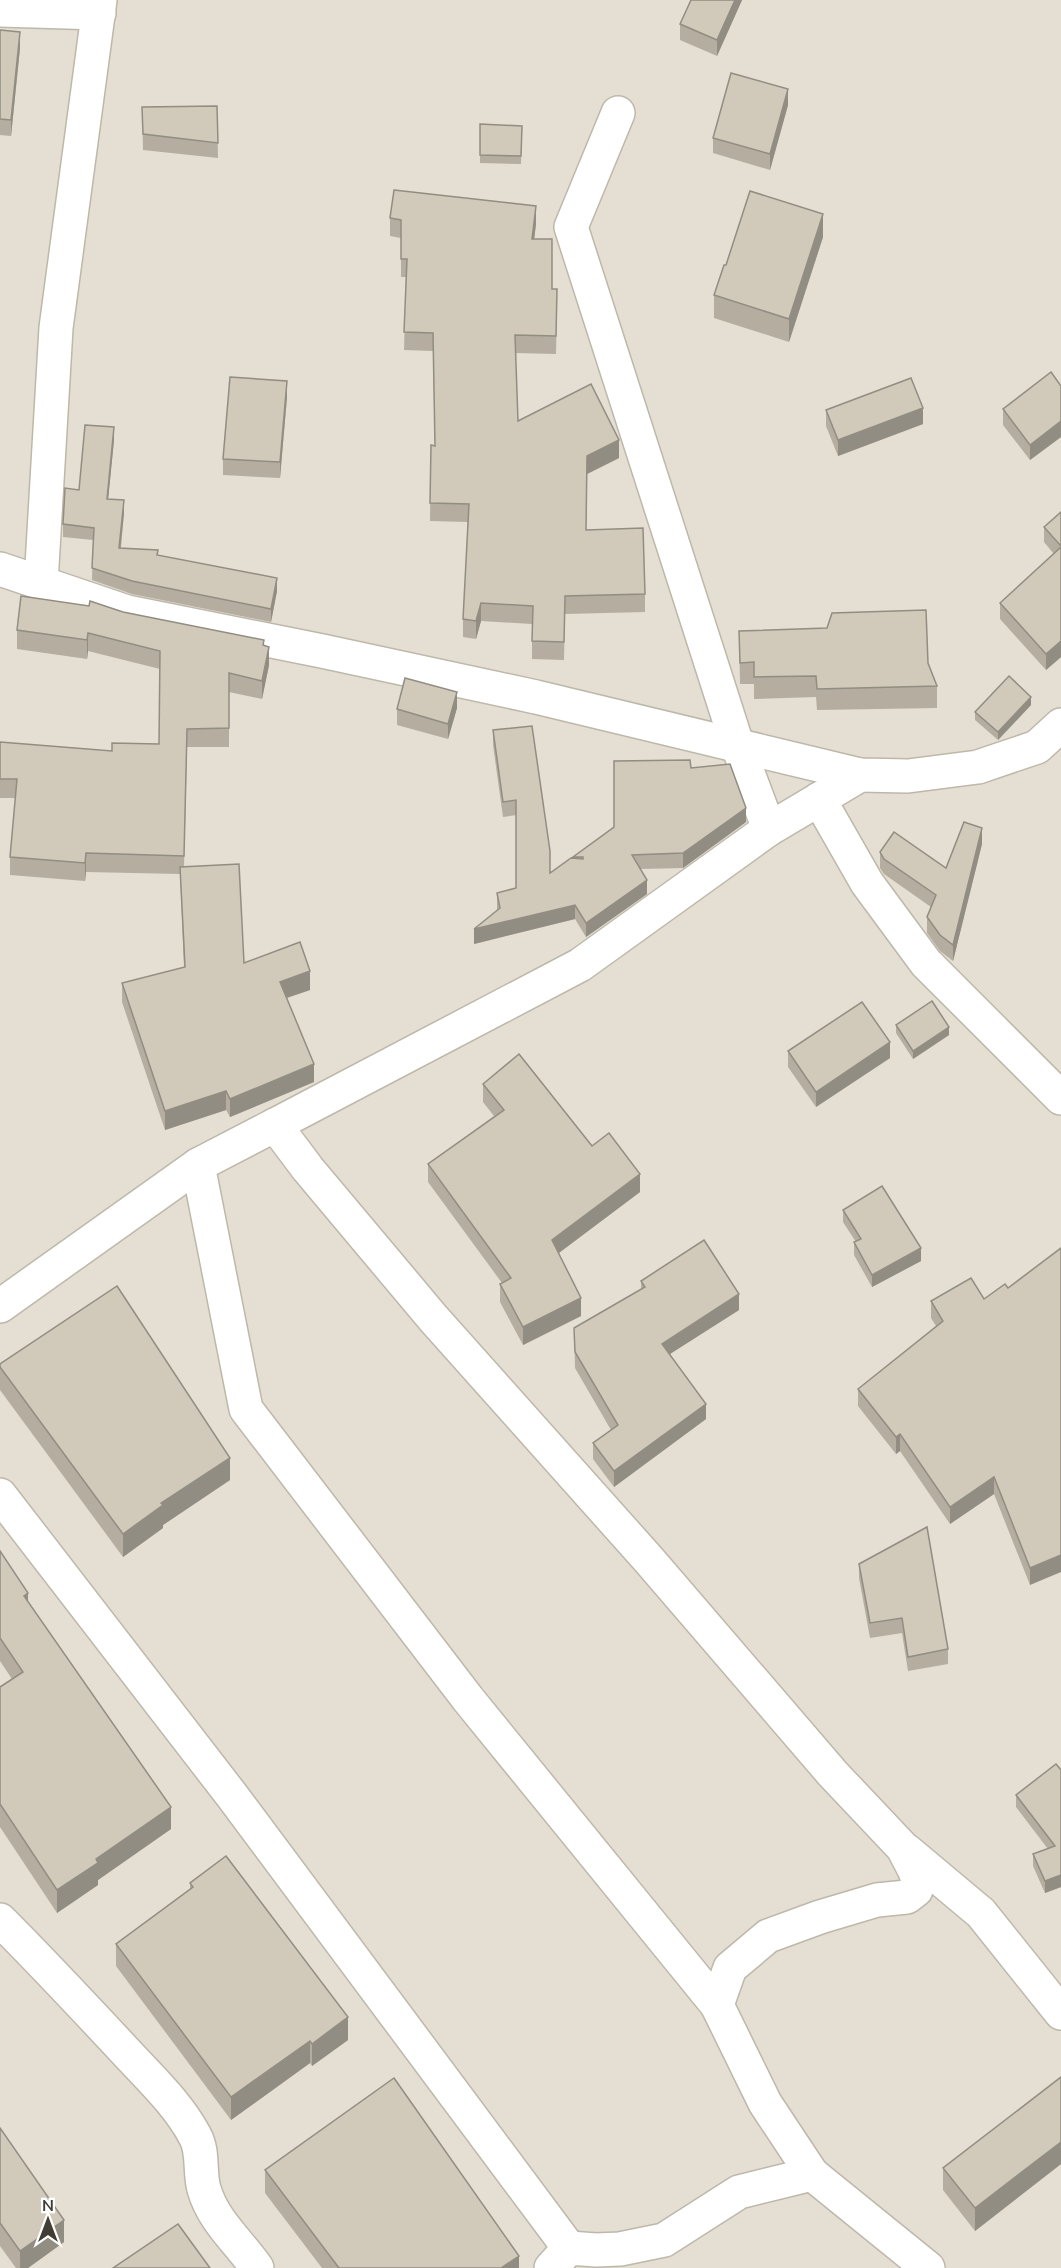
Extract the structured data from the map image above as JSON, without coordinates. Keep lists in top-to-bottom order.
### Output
{
  "north": "top"
}
